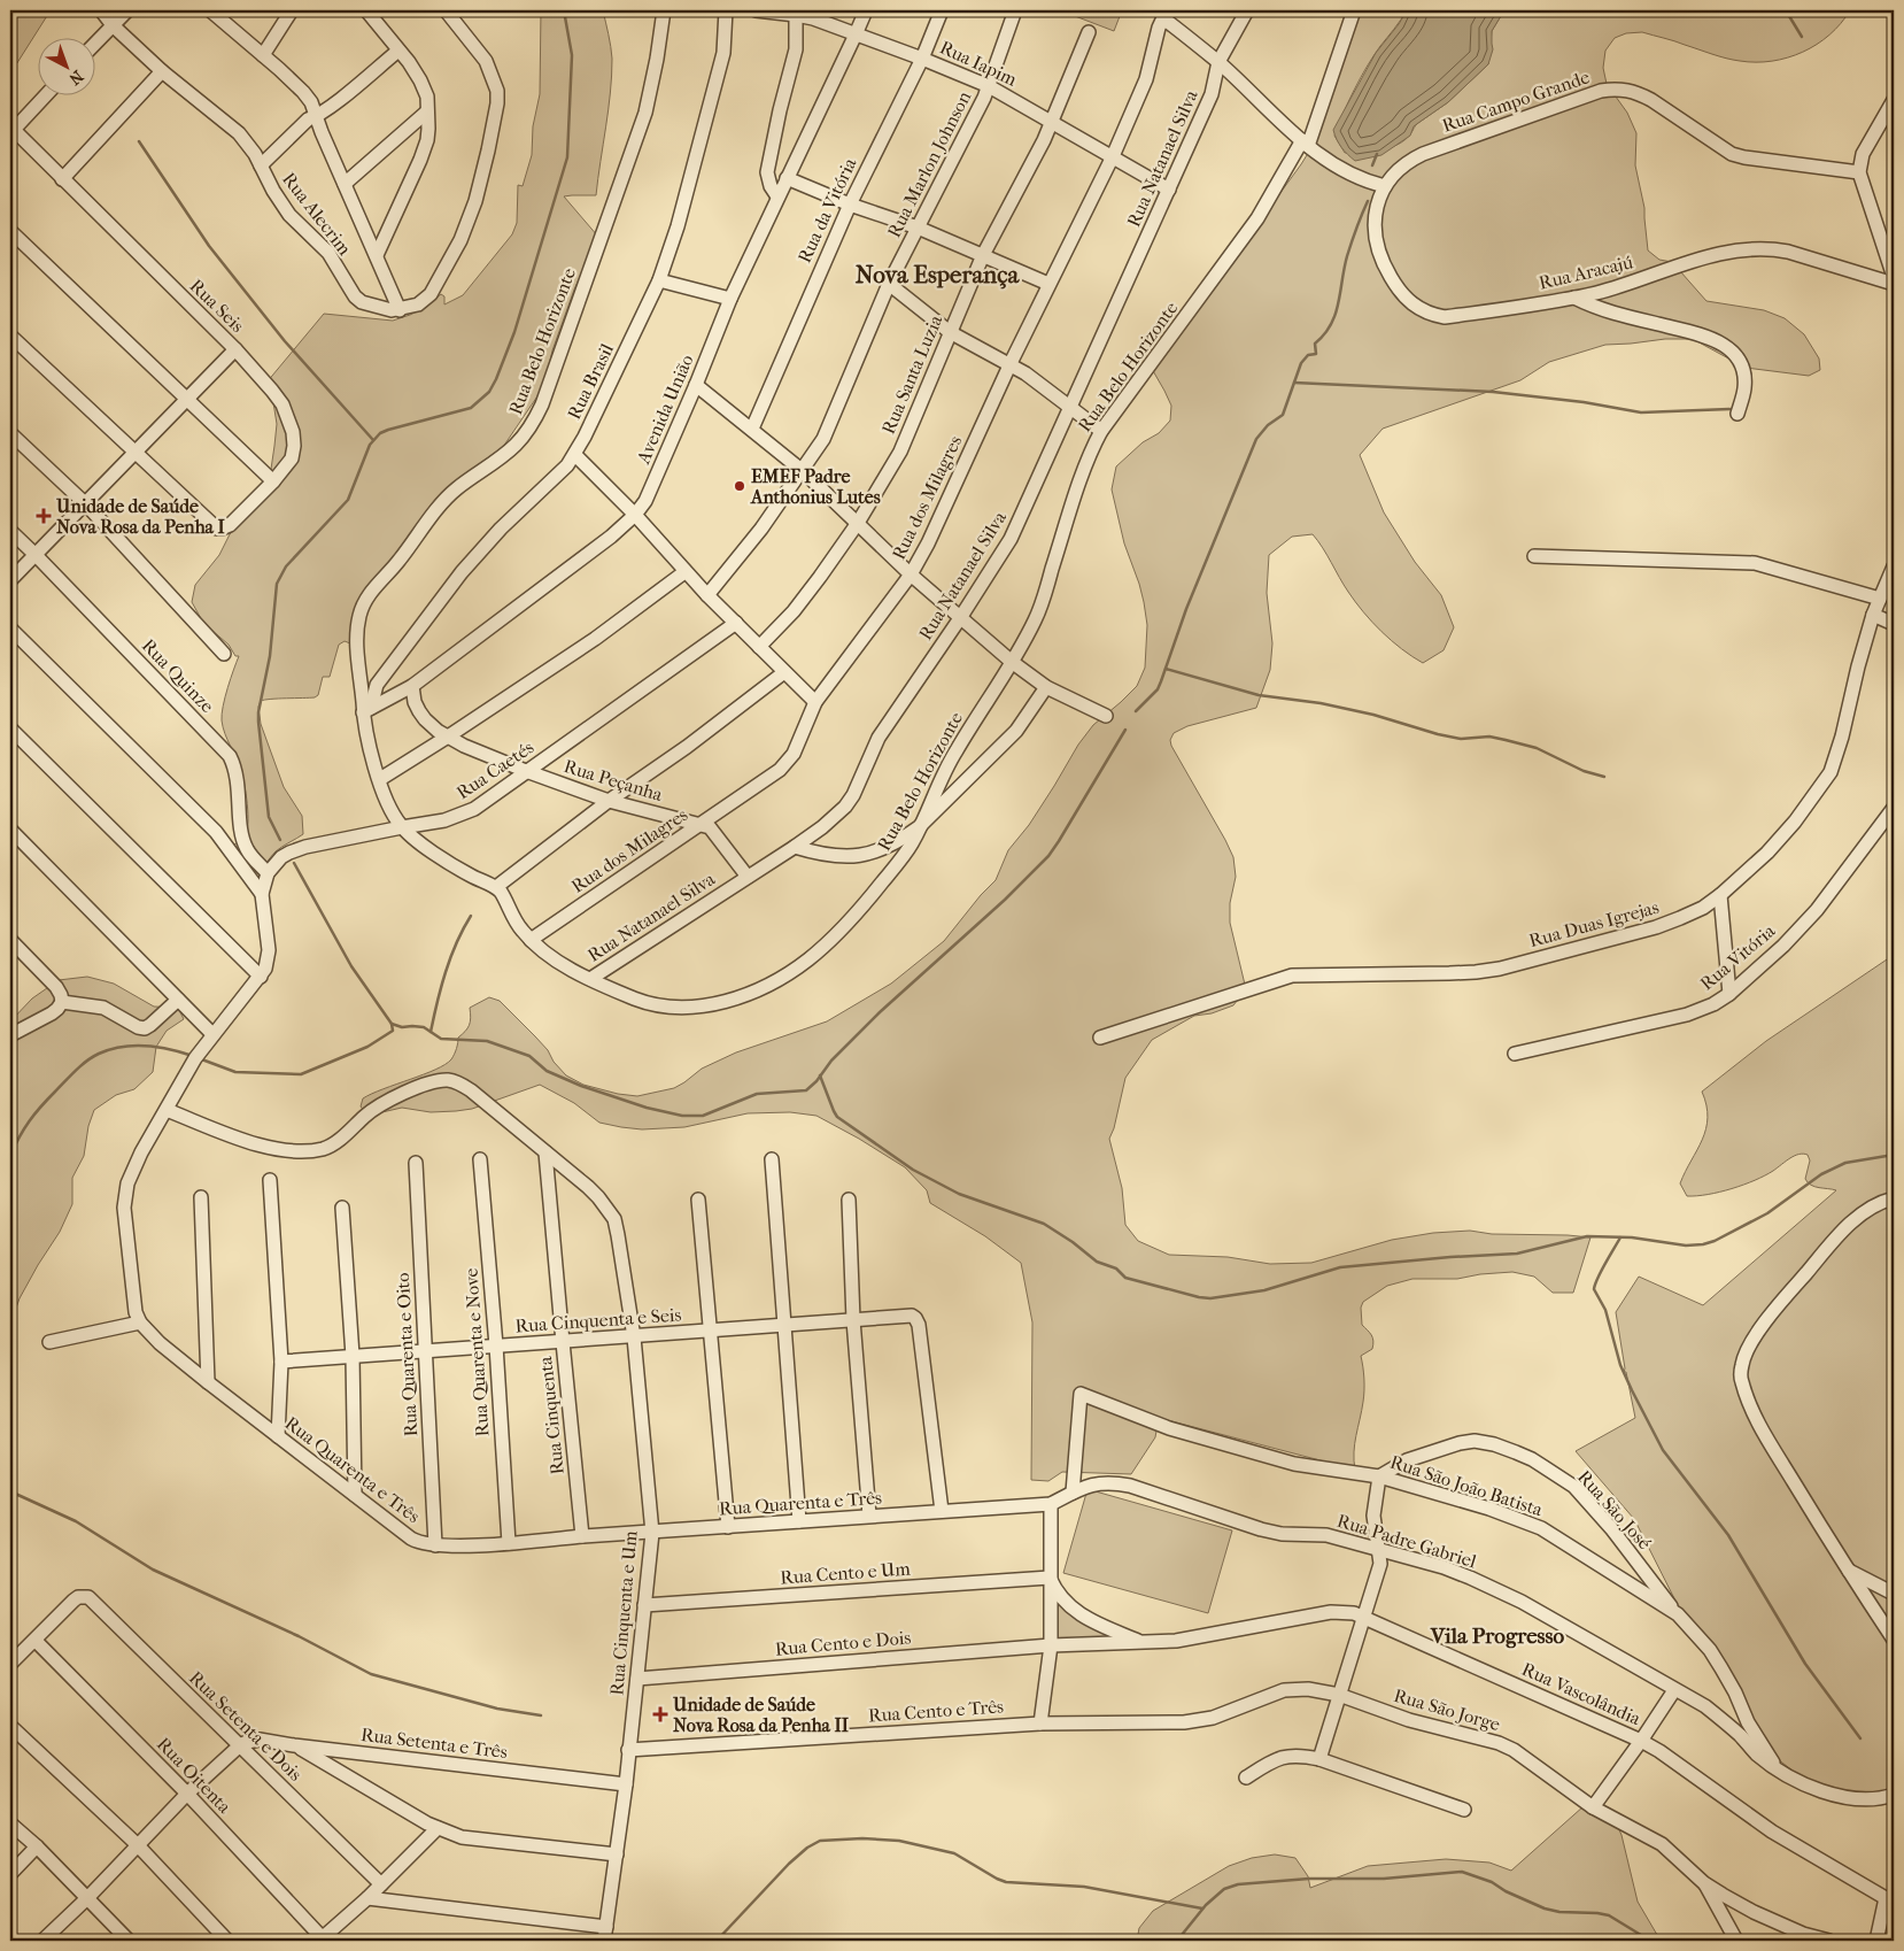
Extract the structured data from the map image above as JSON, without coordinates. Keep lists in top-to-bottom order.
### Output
{
  "streets": {
    "street": [
      "Rua Iapim",
      "Rua Campo Grande",
      "Rua Natanael Silva",
      "Rua Marlon Johnson",
      "Rua da Vitória",
      "Rua Alecrim",
      "Rua Aracajú",
      "Rua Seis",
      "Rua Belo Horizonte",
      "Rua Santa Luzia",
      "Rua Brasil",
      "Avenida União",
      "Rua dos Milagres",
      "Rua Quinze",
      "Rua Caetés",
      "Rua Peçanha",
      "Rua Duas Igrejas",
      "Rua Vitória",
      "Rua Cinquenta e Seis",
      "Rua Quarenta e Nove",
      "Rua Quarenta e Oito",
      "Rua Cinquenta",
      "Rua Quarenta e Três",
      "Rua São João Batista",
      "Rua São José",
      "Rua Padre Gabriel",
      "Rua Cento e Um",
      "Rua Cinquenta e Um",
      "Rua Cento e Dois",
      "Rua Vascolândia",
      "Rua São Jorge",
      "Rua Cento e Três",
      "Rua Setenta e Dois",
      "Rua Setenta e Três",
      "Rua Oitenta"
    ]
  },
  "crossings": [
    ["Rua Iapim", "Rua Natanael Silva"],
    ["Rua Iapim", "Rua Marlon Johnson"],
    ["Rua Iapim", "Rua da Vitória"],
    ["Rua Iapim", "Rua Santa Luzia"],
    ["Rua Iapim", "Avenida União"],
    ["Rua Iapim", "Rua dos Milagres"],
    ["Rua Campo Grande", "Rua Aracajú"],
    ["Rua Natanael Silva", "Rua Belo Horizonte"],
    ["Rua Natanael Silva", "Rua Peçanha"],
    ["Rua Belo Horizonte", "Rua Brasil"],
    ["Rua Belo Horizonte", "Avenida União"],
    ["Rua Belo Horizonte", "Rua dos Milagres"],
    ["Rua Belo Horizonte", "Rua Caetés"],
    ["Rua Brasil", "Avenida União"],
    ["Avenida União", "Rua Peçanha"],
    ["Rua dos Milagres", "Rua Peçanha"],
    ["Rua Quinze", "Rua Caetés"],
    ["Rua Caetés", "Rua Peçanha"],
    ["Rua Cinquenta e Seis", "Rua Quarenta e Nove"],
    ["Rua Cinquenta e Seis", "Rua Quarenta e Oito"],
    ["Rua Cinquenta e Seis", "Rua Cinquenta"],
    ["Rua Cinquenta e Seis", "Rua Quarenta e Três"],
    ["Rua Cinquenta e Seis", "Rua Cinquenta e Um"],
    ["Rua Quarenta e Nove", "Rua Quarenta e Três"],
    ["Rua Quarenta e Oito", "Rua Quarenta e Três"],
    ["Rua Cinquenta", "Rua Quarenta e Três"],
    ["Rua Cinquenta", "Rua Cinquenta e Um"],
    ["Rua Quarenta e Três", "Rua Padre Gabriel"],
    ["Rua Quarenta e Três", "Rua Cinquenta e Um"],
    ["Rua São João Batista", "Rua São José"],
    ["Rua São João Batista", "Rua Padre Gabriel"],
    ["Rua Cento e Um", "Rua Cinquenta e Um"],
    ["Rua Cinquenta e Um", "Rua Cento e Dois"],
    ["Rua Cinquenta e Um", "Rua Cento e Três"],
    ["Rua Cinquenta e Um", "Rua Setenta e Três"],
    ["Rua Cento e Dois", "Rua Vascolândia"],
    ["Rua São Jorge", "Rua Cento e Três"],
    ["Rua Setenta e Dois", "Rua Setenta e Três"],
    ["Rua Setenta e Dois", "Rua Oitenta"]
  ],
  "districts": ["Nova Esperança", "Vila Progresso"],
  "places": {
    "other": ["EMEF Padre Anthonius Lutes"],
    "health": ["Unidade de Saúde Nova Rosa da Penha I", "Unidade de Saúde Nova Rosa da Penha II"]
  },
  "north": "bottom right"
}
